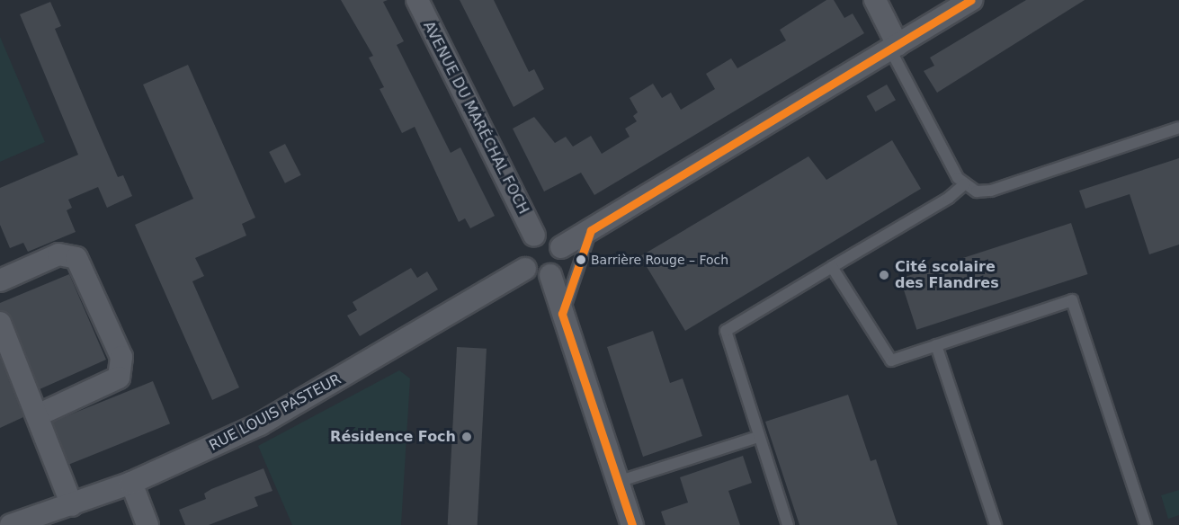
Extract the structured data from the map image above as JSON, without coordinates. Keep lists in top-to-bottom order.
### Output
{
  "streets": {
    "street": ["AVENUE DU MARÉCHAL FOCH", "RUE LOUIS PASTEUR"]
  },
  "crossings": [
    ["AVENUE DU MARÉCHAL FOCH", "RUE LOUIS PASTEUR"]
  ],
  "places": ["Barrière Rouge – Foch", "Cité scolaire des Flandres", "Résidence Foch"]
}
